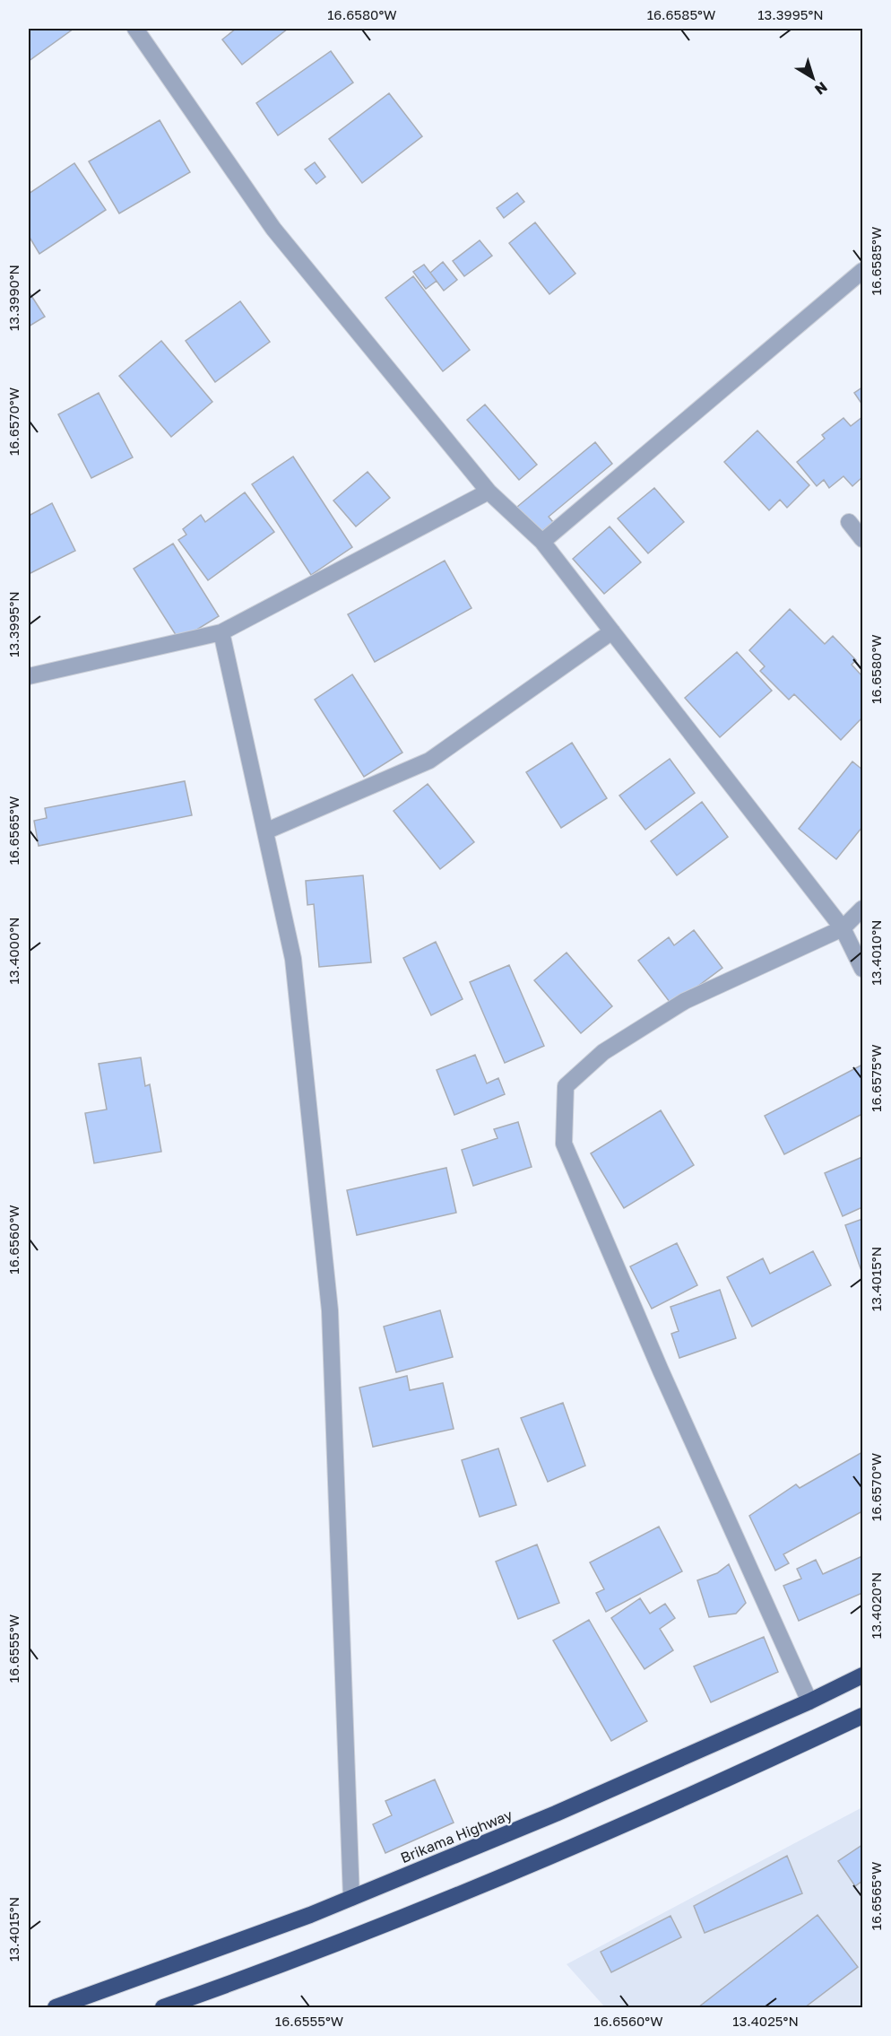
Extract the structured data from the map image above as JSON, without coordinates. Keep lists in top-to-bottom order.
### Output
{
  "streets": {
    "highway": ["Brikama Highway"]
  },
  "north": "bottom right",
  "coordinates": [
    "16.6580°W",
    "16.6585°W",
    "13.3995°N",
    "13.3990°N",
    "16.6570°W",
    "16.6565°W",
    "13.4000°N",
    "13.4010°N",
    "16.6575°W",
    "16.6560°W",
    "13.4015°N",
    "13.4020°N",
    "16.6555°W",
    "13.4025°N"
  ]
}
